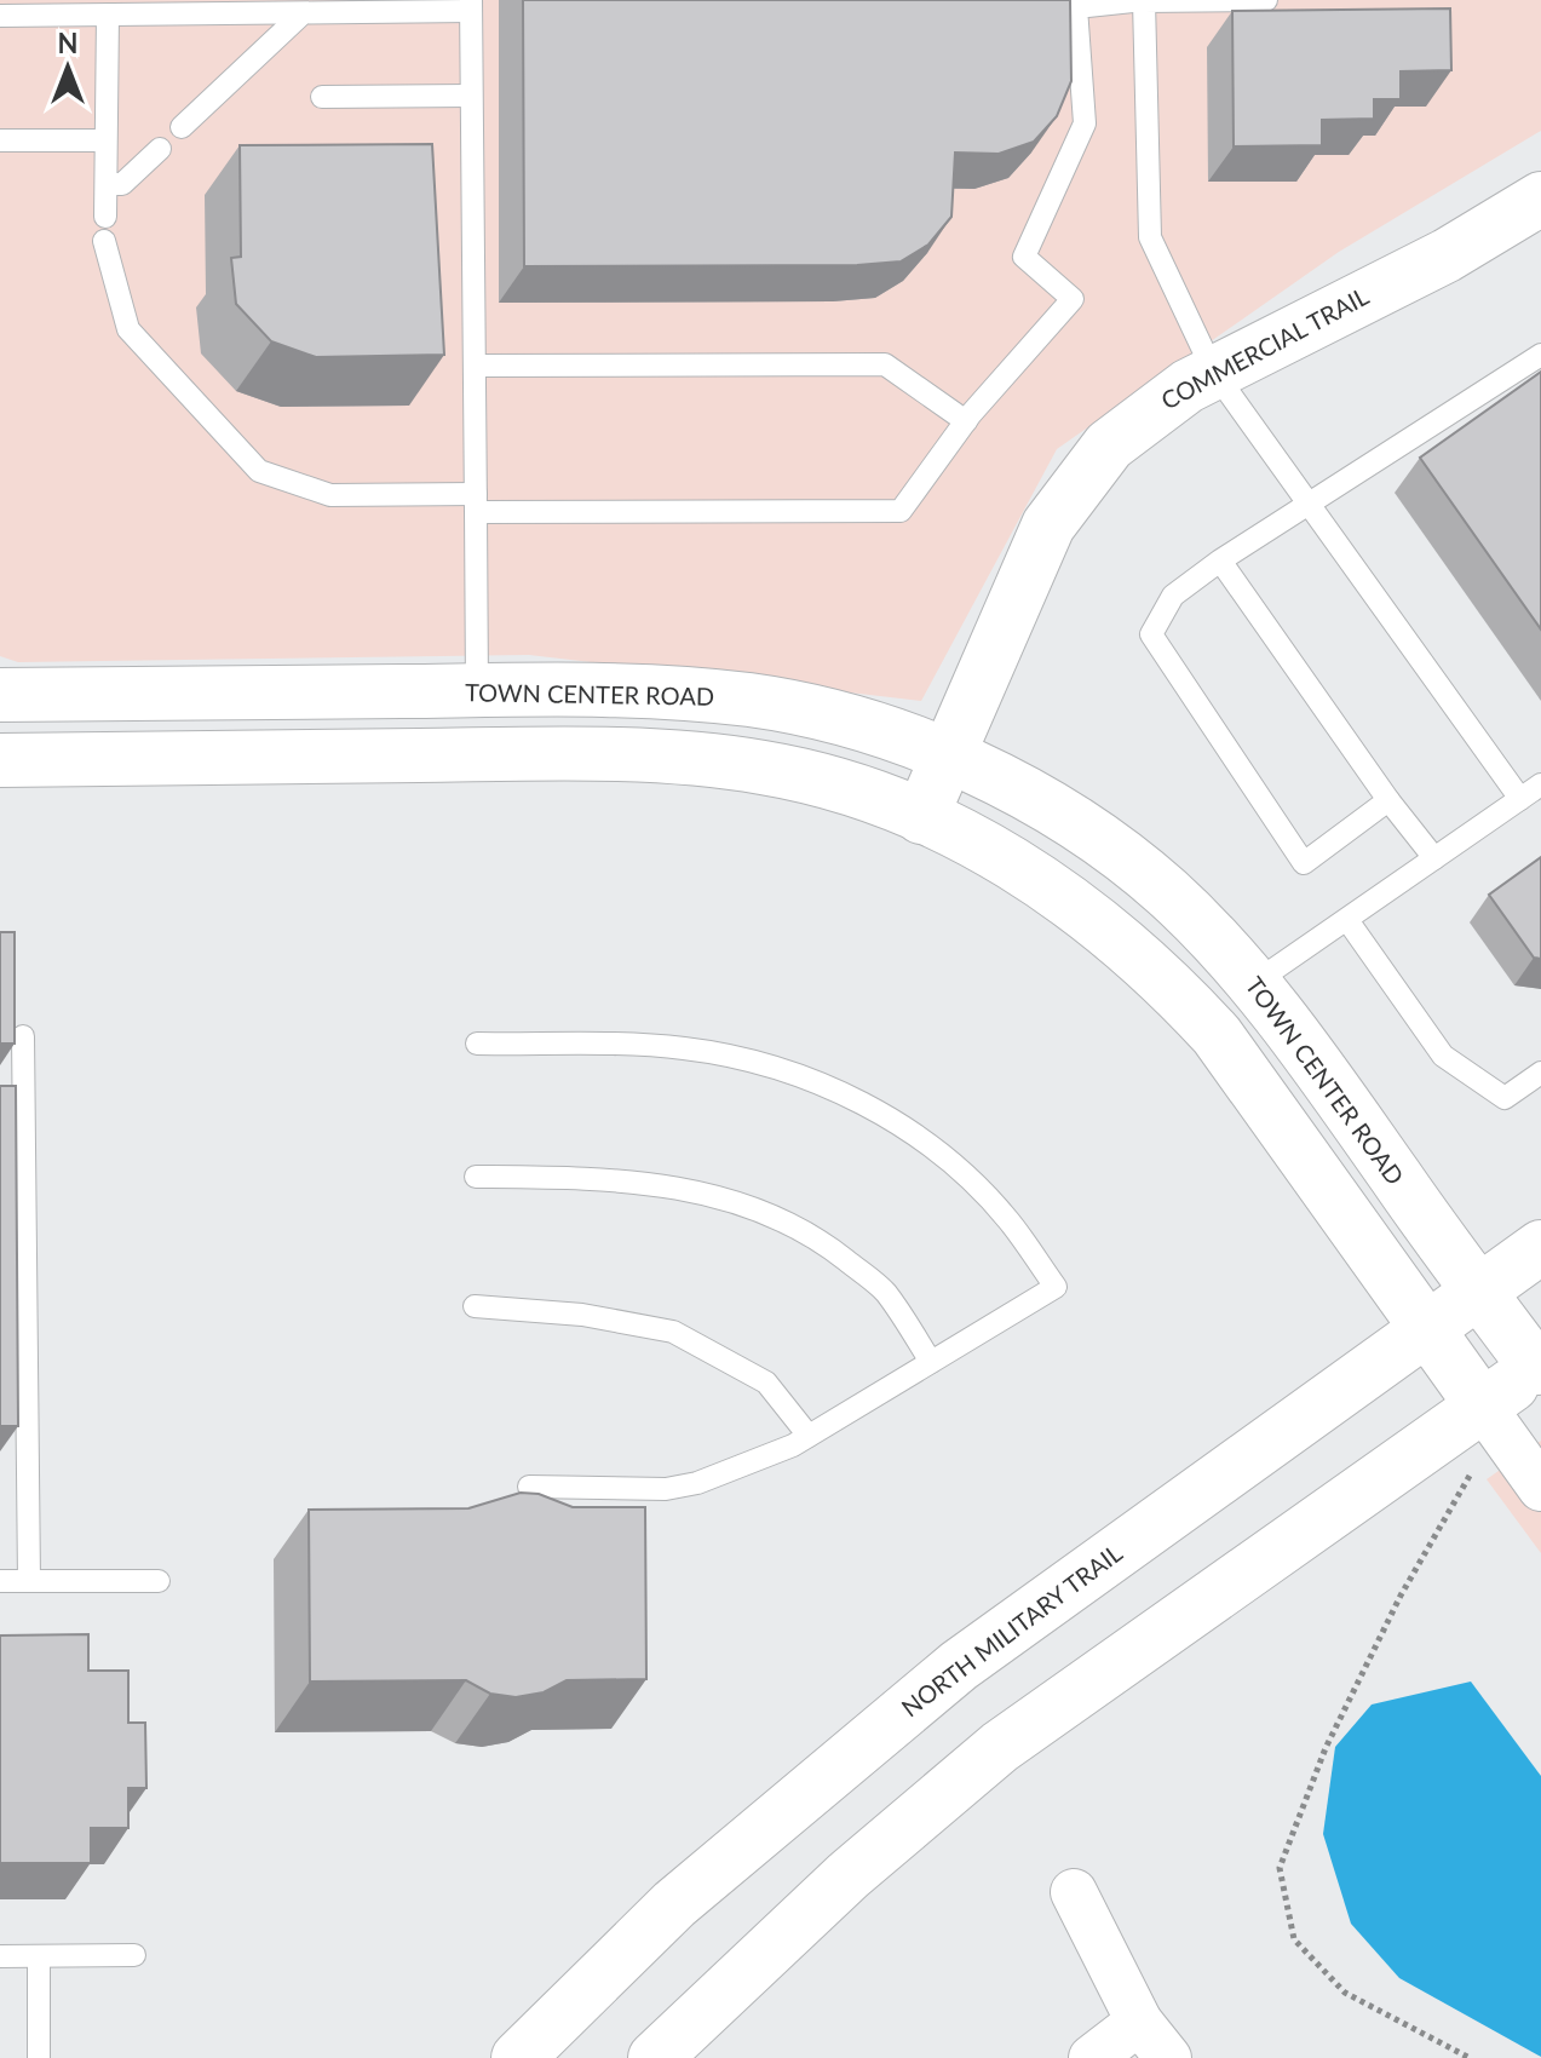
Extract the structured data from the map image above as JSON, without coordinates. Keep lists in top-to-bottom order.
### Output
{
  "streets": {
    "main road": ["COMMERCIAL TRAIL", "TOWN CENTER ROAD", "NORTH MILITARY TRAIL"]
  },
  "crossings": [
    ["COMMERCIAL TRAIL", "TOWN CENTER ROAD"],
    ["TOWN CENTER ROAD", "NORTH MILITARY TRAIL"]
  ],
  "north": "top"
}
